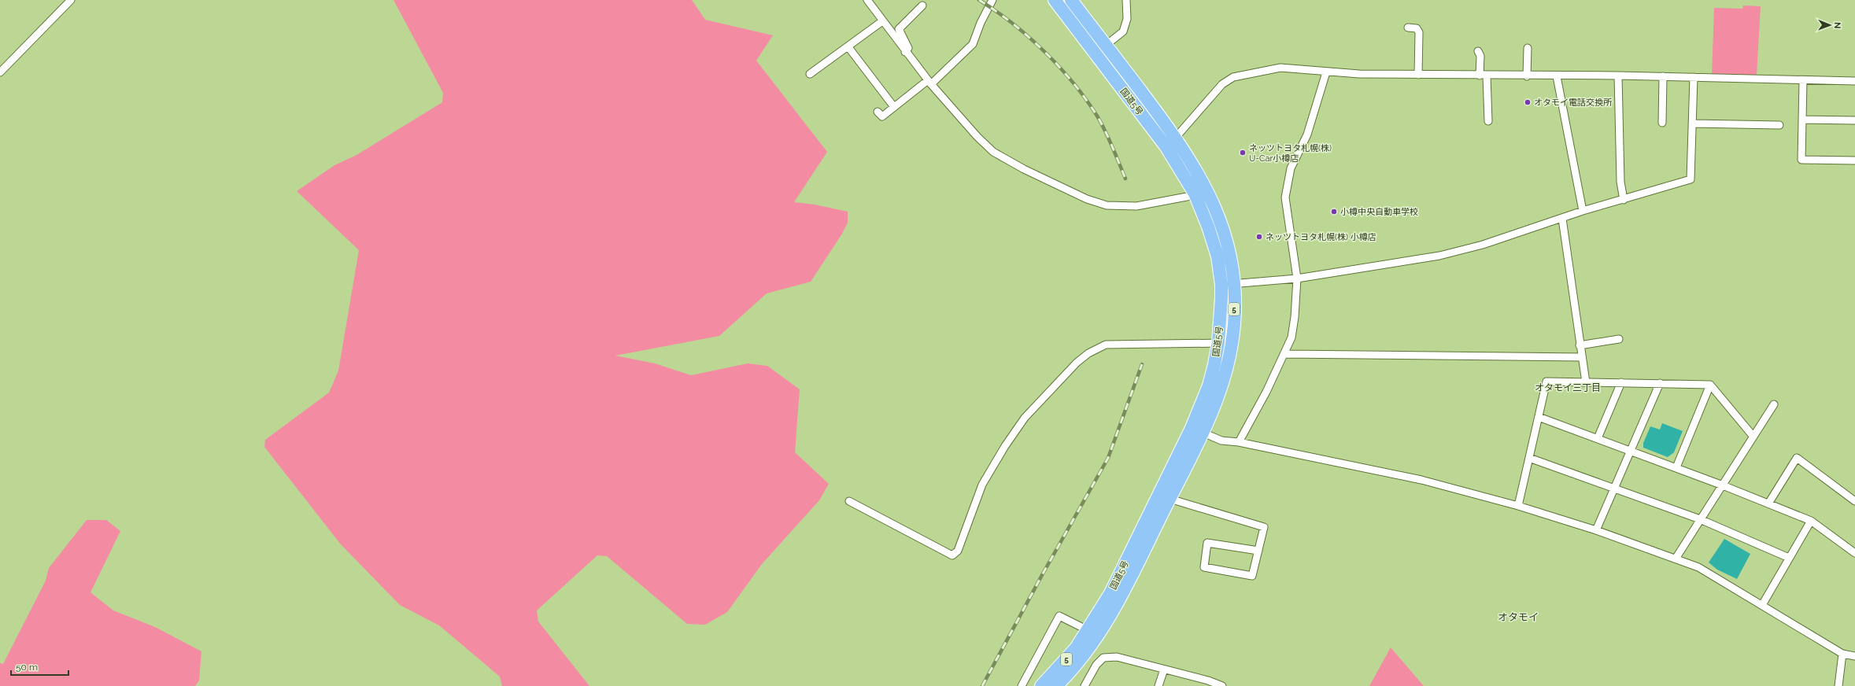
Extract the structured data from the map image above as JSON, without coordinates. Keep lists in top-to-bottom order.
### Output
{
  "streets": {
    "highway": ["国道5号", "5"]
  },
  "districts": ["オタモイ三丁目", "オタモイ"],
  "places": [
    "オタモイ電話交換所",
    "ネッツトヨタ札幌(株) U-Car小樽店",
    "小樽中央自動車学校",
    "ネッツトヨタ札幌(株) 小樽店"
  ],
  "scale_bar": "50 m",
  "north": "right"
}
